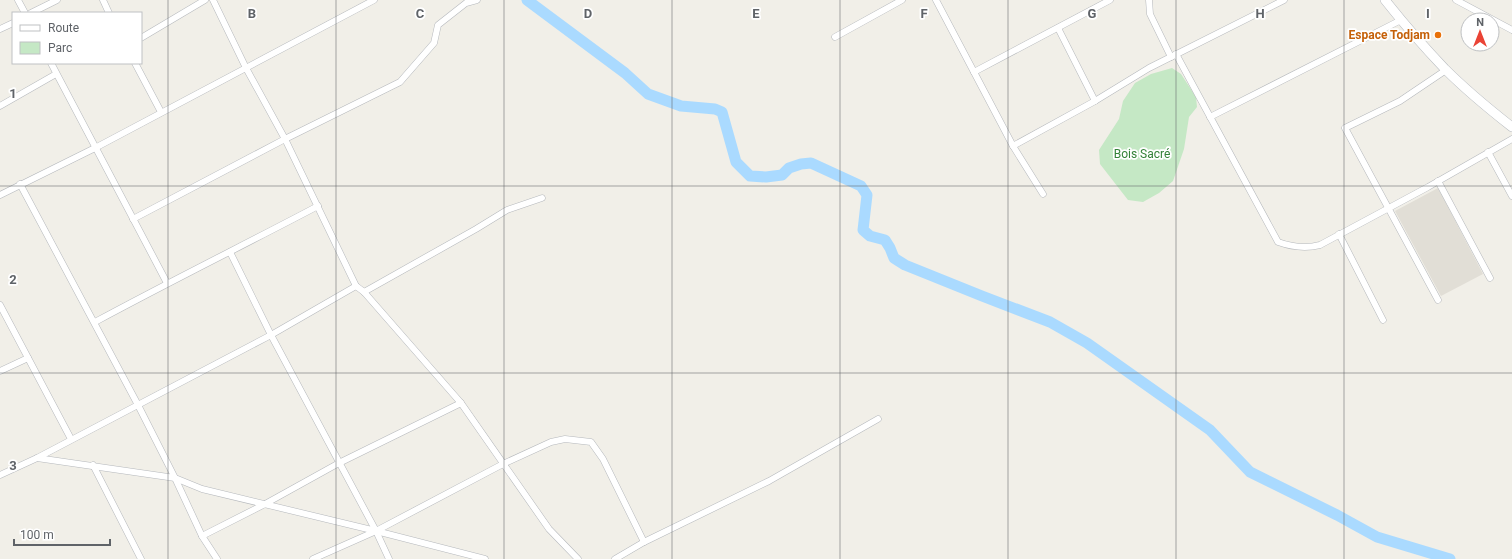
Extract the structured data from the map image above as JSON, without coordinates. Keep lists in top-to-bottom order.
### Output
{
  "parks": ["Bois Sacré"],
  "places": ["Espace Todjam"],
  "legend": ["Route", "Parc"],
  "scale_bar": "100 m",
  "north": "top",
  "grid": {
    "columns": [
      "B",
      "C",
      "D",
      "E",
      "F",
      "G",
      "H",
      "I"
    ],
    "rows": ["1", "2", "3"]
  }
}
